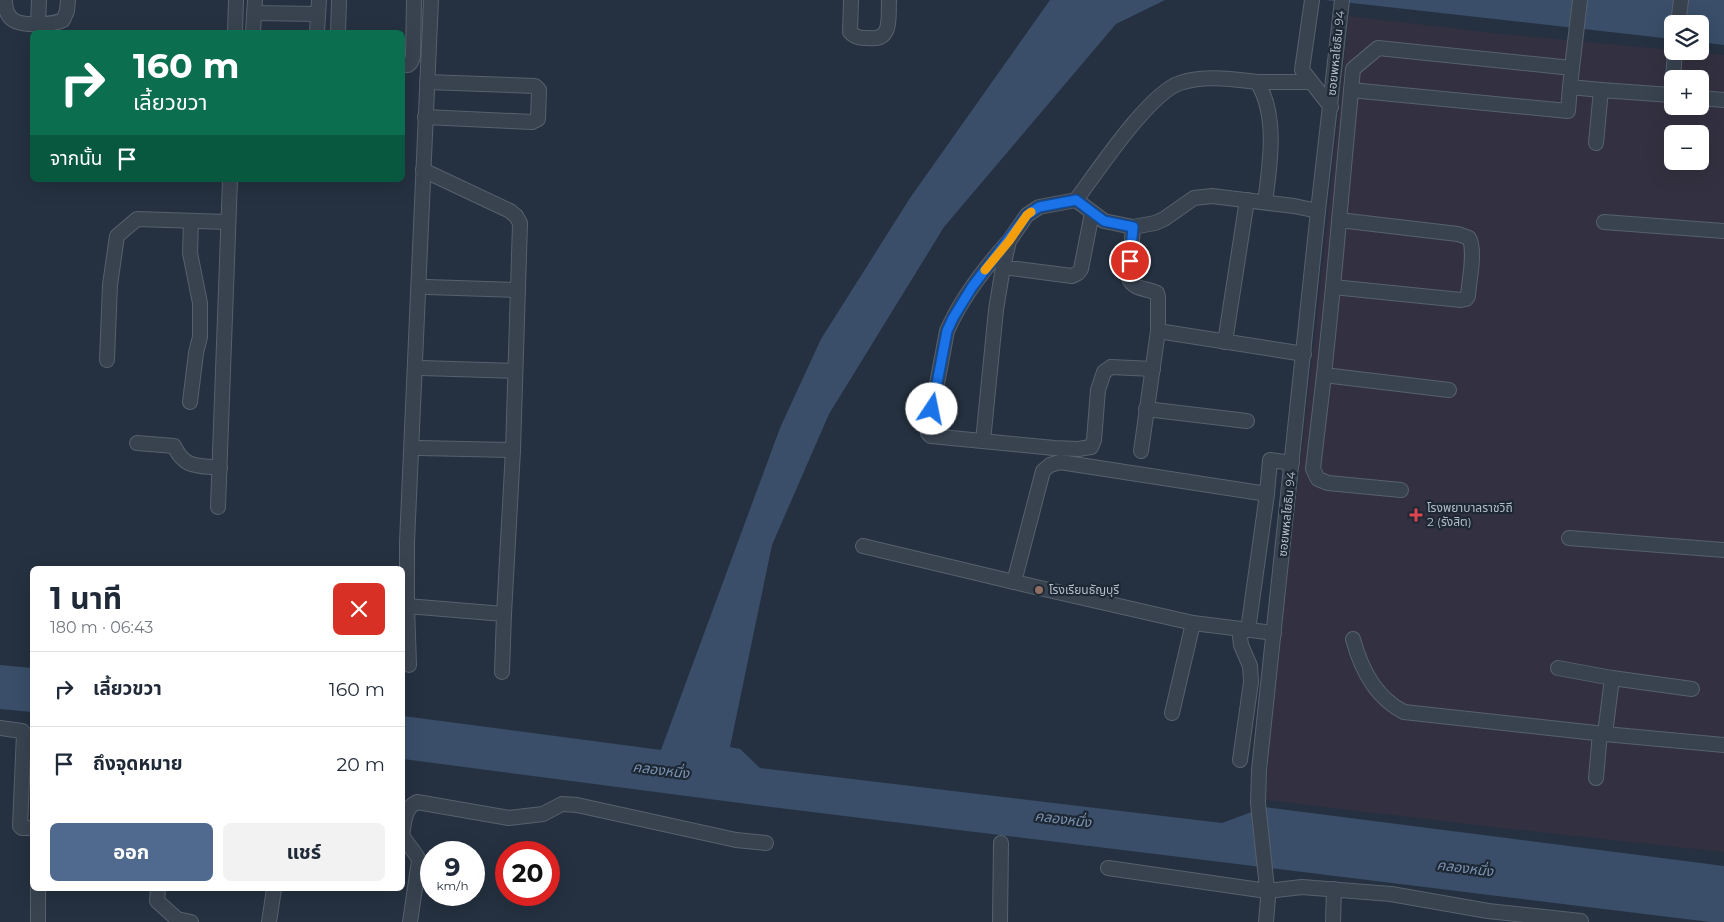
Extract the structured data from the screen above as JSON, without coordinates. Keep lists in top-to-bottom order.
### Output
{
  "streets": {
    "street": ["ซอยพหลโยธิน 94"]
  },
  "water": ["คลองหนึ่ง"],
  "places": {
    "health": ["โรงพยาบาลราชวิถี 2 (รังสิต)"],
    "other": ["โรงเรียนธัญบุรี"]
  },
  "page": {
    "map_buttons": ["+", "−"],
    "turn": ["160 m", "เลี้ยวขวา"],
    "then": "จากนั้น",
    "heading": ["1 นาที", "180 m · 06:43"],
    "list": [
      {
        "name": "เลี้ยวขวา",
        "value": "160 m"
      },
      {
        "name": "ถึงจุดหมาย",
        "value": "20 m"
      }
    ],
    "buttons": ["ออก", "แชร์"],
    "speed": "9 km/h",
    "limit": "20"
  }
}
